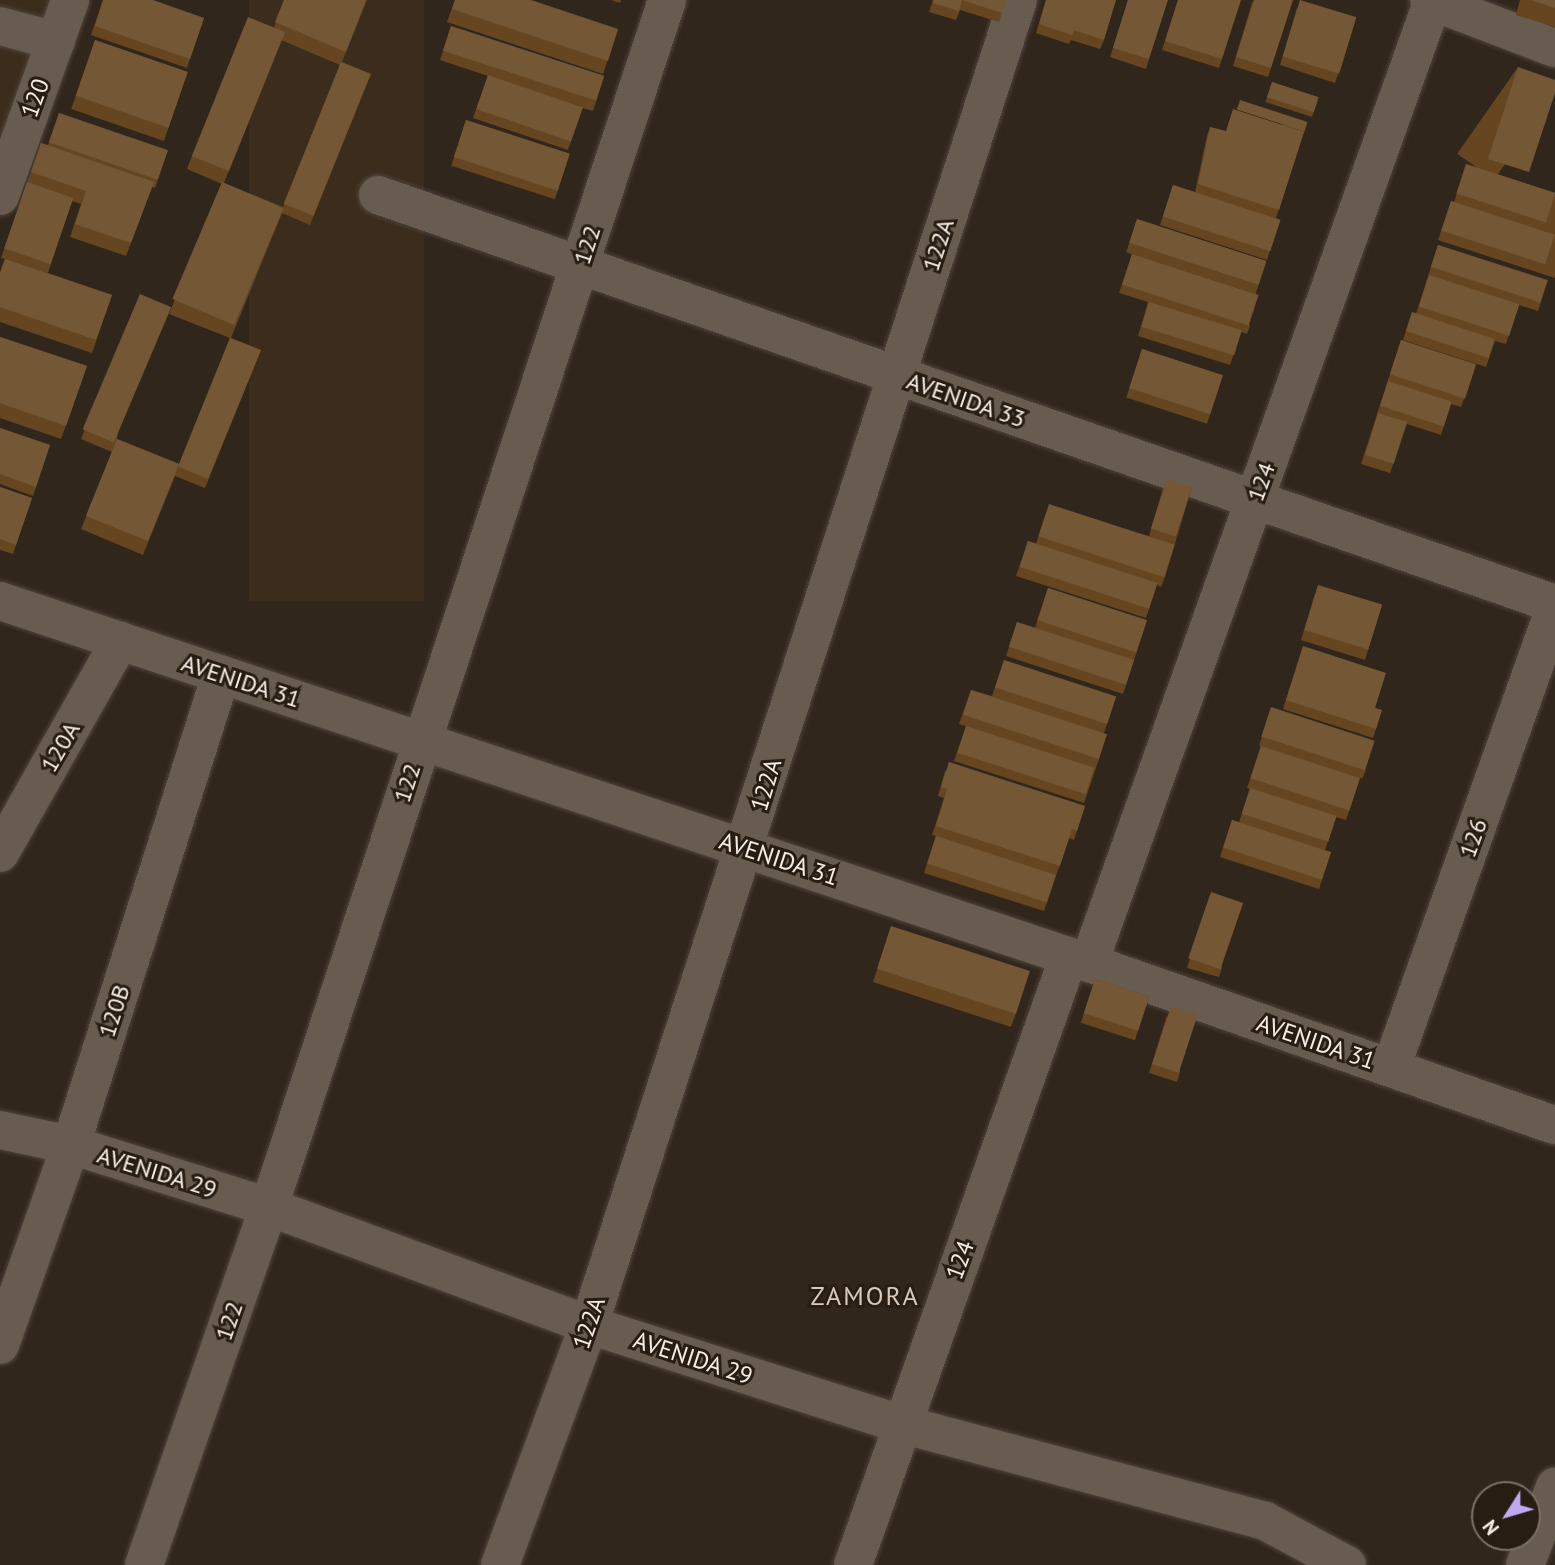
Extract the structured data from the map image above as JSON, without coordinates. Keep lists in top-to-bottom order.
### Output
{
  "streets": {
    "street": [
      "120",
      "122",
      "122A",
      "AVENIDA 33",
      "124",
      "AVENIDA 31",
      "120A",
      "126",
      "120B",
      "AVENIDA 29"
    ]
  },
  "crossings": [
    ["122", "AVENIDA 33"],
    ["122", "AVENIDA 31"],
    ["122", "AVENIDA 29"],
    ["122A", "AVENIDA 33"],
    ["122A", "AVENIDA 31"],
    ["122A", "AVENIDA 29"],
    ["AVENIDA 33", "124"],
    ["AVENIDA 33", "126"],
    ["124", "AVENIDA 31"],
    ["124", "AVENIDA 29"],
    ["AVENIDA 31", "120A"],
    ["AVENIDA 31", "126"],
    ["AVENIDA 31", "120B"],
    ["120B", "AVENIDA 29"]
  ],
  "districts": ["ZAMORA"],
  "north": "bottom left"
}
